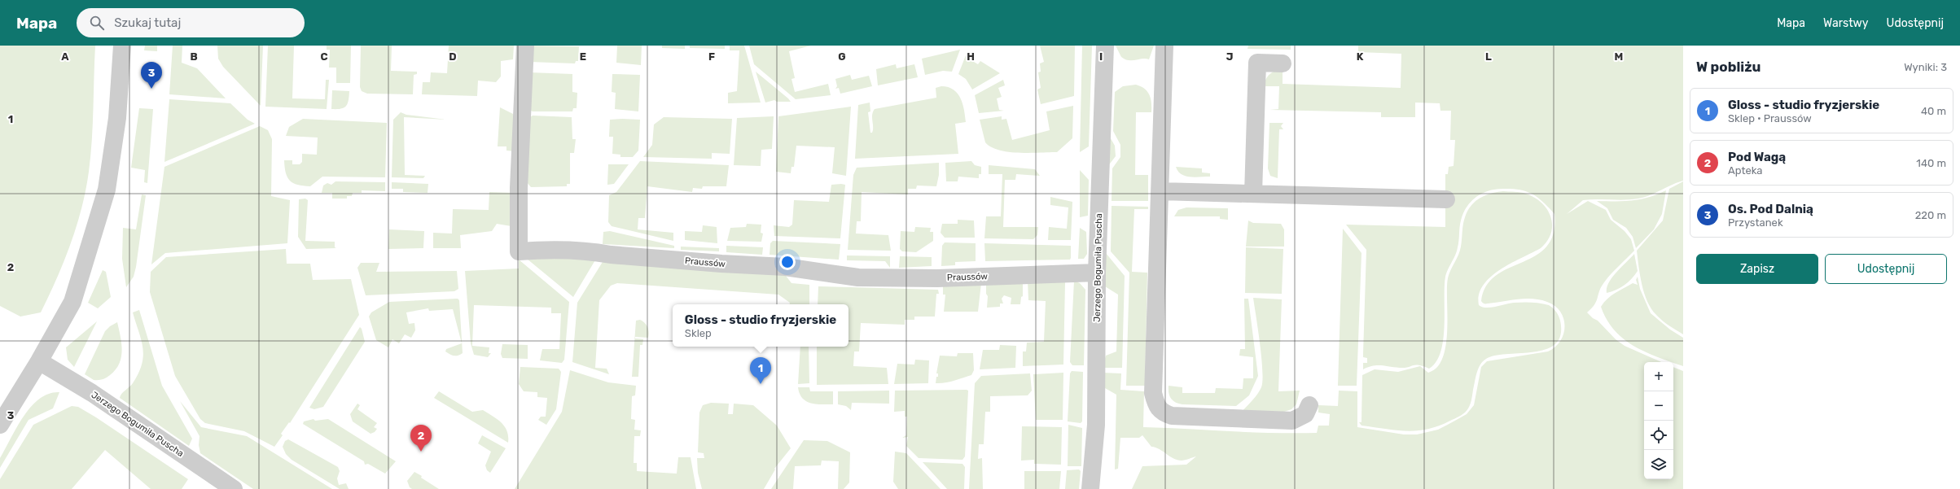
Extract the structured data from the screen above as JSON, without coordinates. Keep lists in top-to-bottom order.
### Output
{
  "streets": {
    "street": ["Praussów", "Jerzego Bogumiła Puscha"]
  },
  "crossings": [
    ["Praussów", "Jerzego Bogumiła Puscha"]
  ],
  "page": {
    "header": "Mapa",
    "search": "Szukaj tutaj",
    "nav": ["Mapa", "Warstwy", "Udostępnij"],
    "heading": ["W pobliżu", "Wyniki: 3"],
    "pins": ["3", "1", "2"],
    "list": [
      {
        "mark": "1",
        "name": "Gloss - studio fryzjerskie",
        "note": "Sklep · Praussów",
        "value": "40 m"
      },
      {
        "mark": "2",
        "name": "Pod Wagą",
        "note": "Apteka",
        "value": "140 m"
      },
      {
        "mark": "3",
        "name": "Os. Pod Dalnią",
        "note": "Przystanek",
        "value": "220 m"
      }
    ],
    "buttons": ["Zapisz", "Udostępnij"],
    "popup": ["Gloss - studio fryzjerskie", "Sklep"],
    "map_buttons": ["+", "−"]
  },
  "grid": {
    "columns": [
      "A",
      "B",
      "C",
      "D",
      "E",
      "F",
      "G",
      "H",
      "I",
      "J",
      "K",
      "L",
      "M"
    ],
    "rows": ["1", "2", "3"]
  }
}
